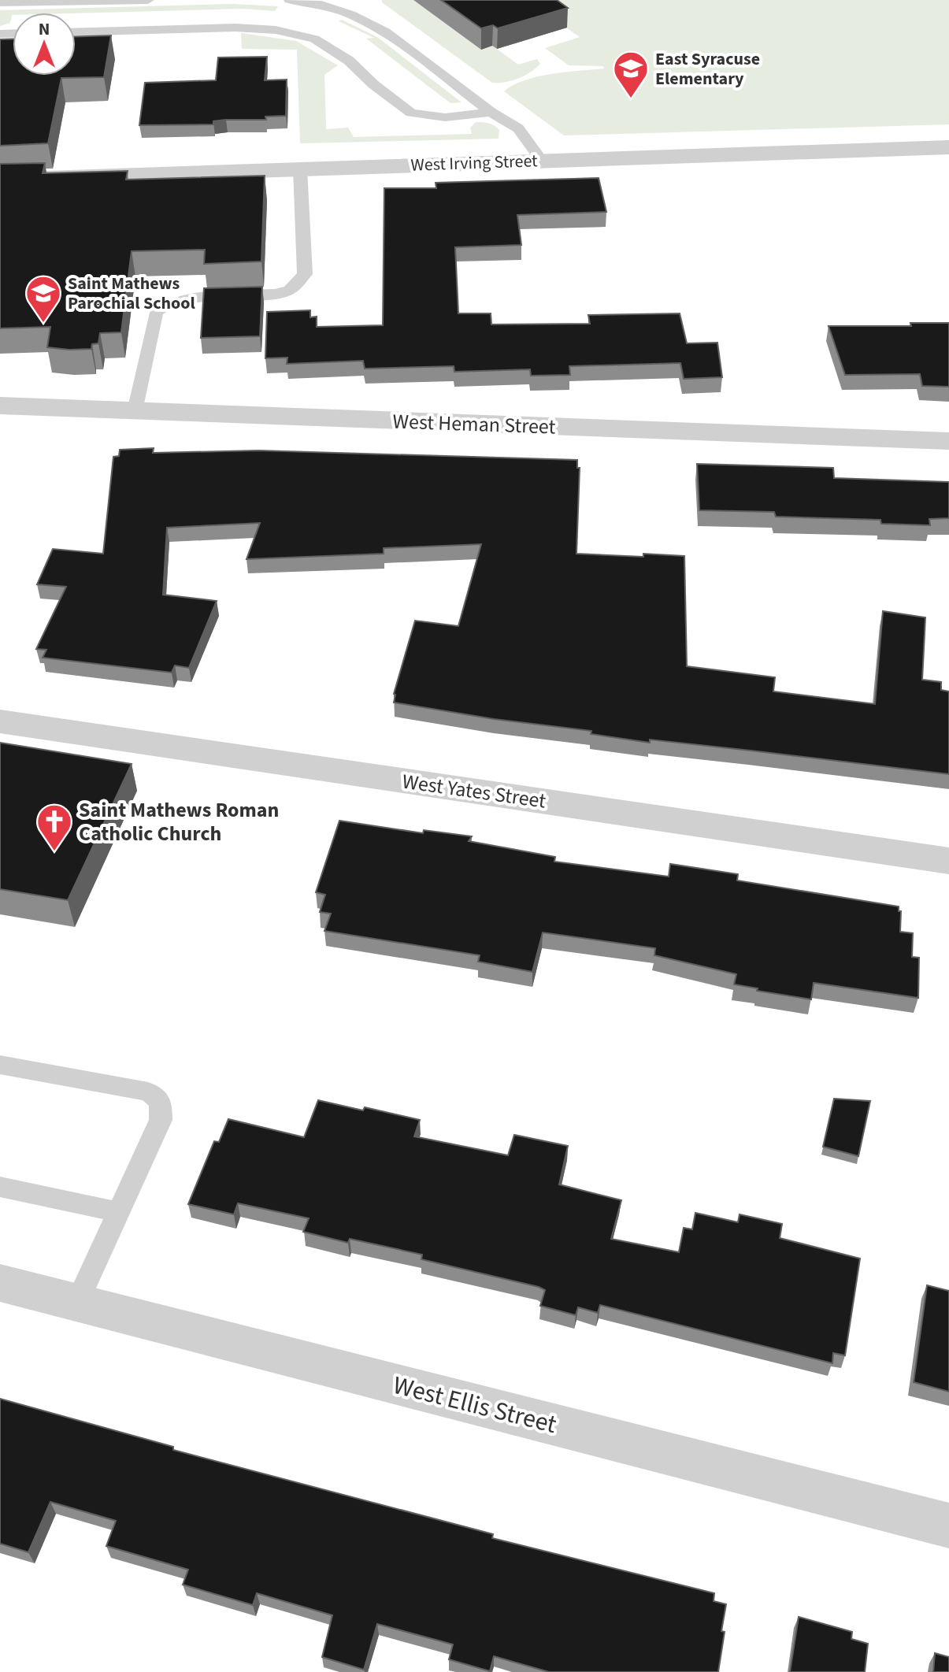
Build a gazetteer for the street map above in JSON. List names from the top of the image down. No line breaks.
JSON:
{"streets":{"street":["West Irving Street","West Heman Street","West Yates Street","West Ellis Street"]},"places":{"school or university":["East Syracuse Elementary","Saint Mathews Parochial School"],"church":["Saint Mathews Roman Catholic Church"]},"north":"top"}
